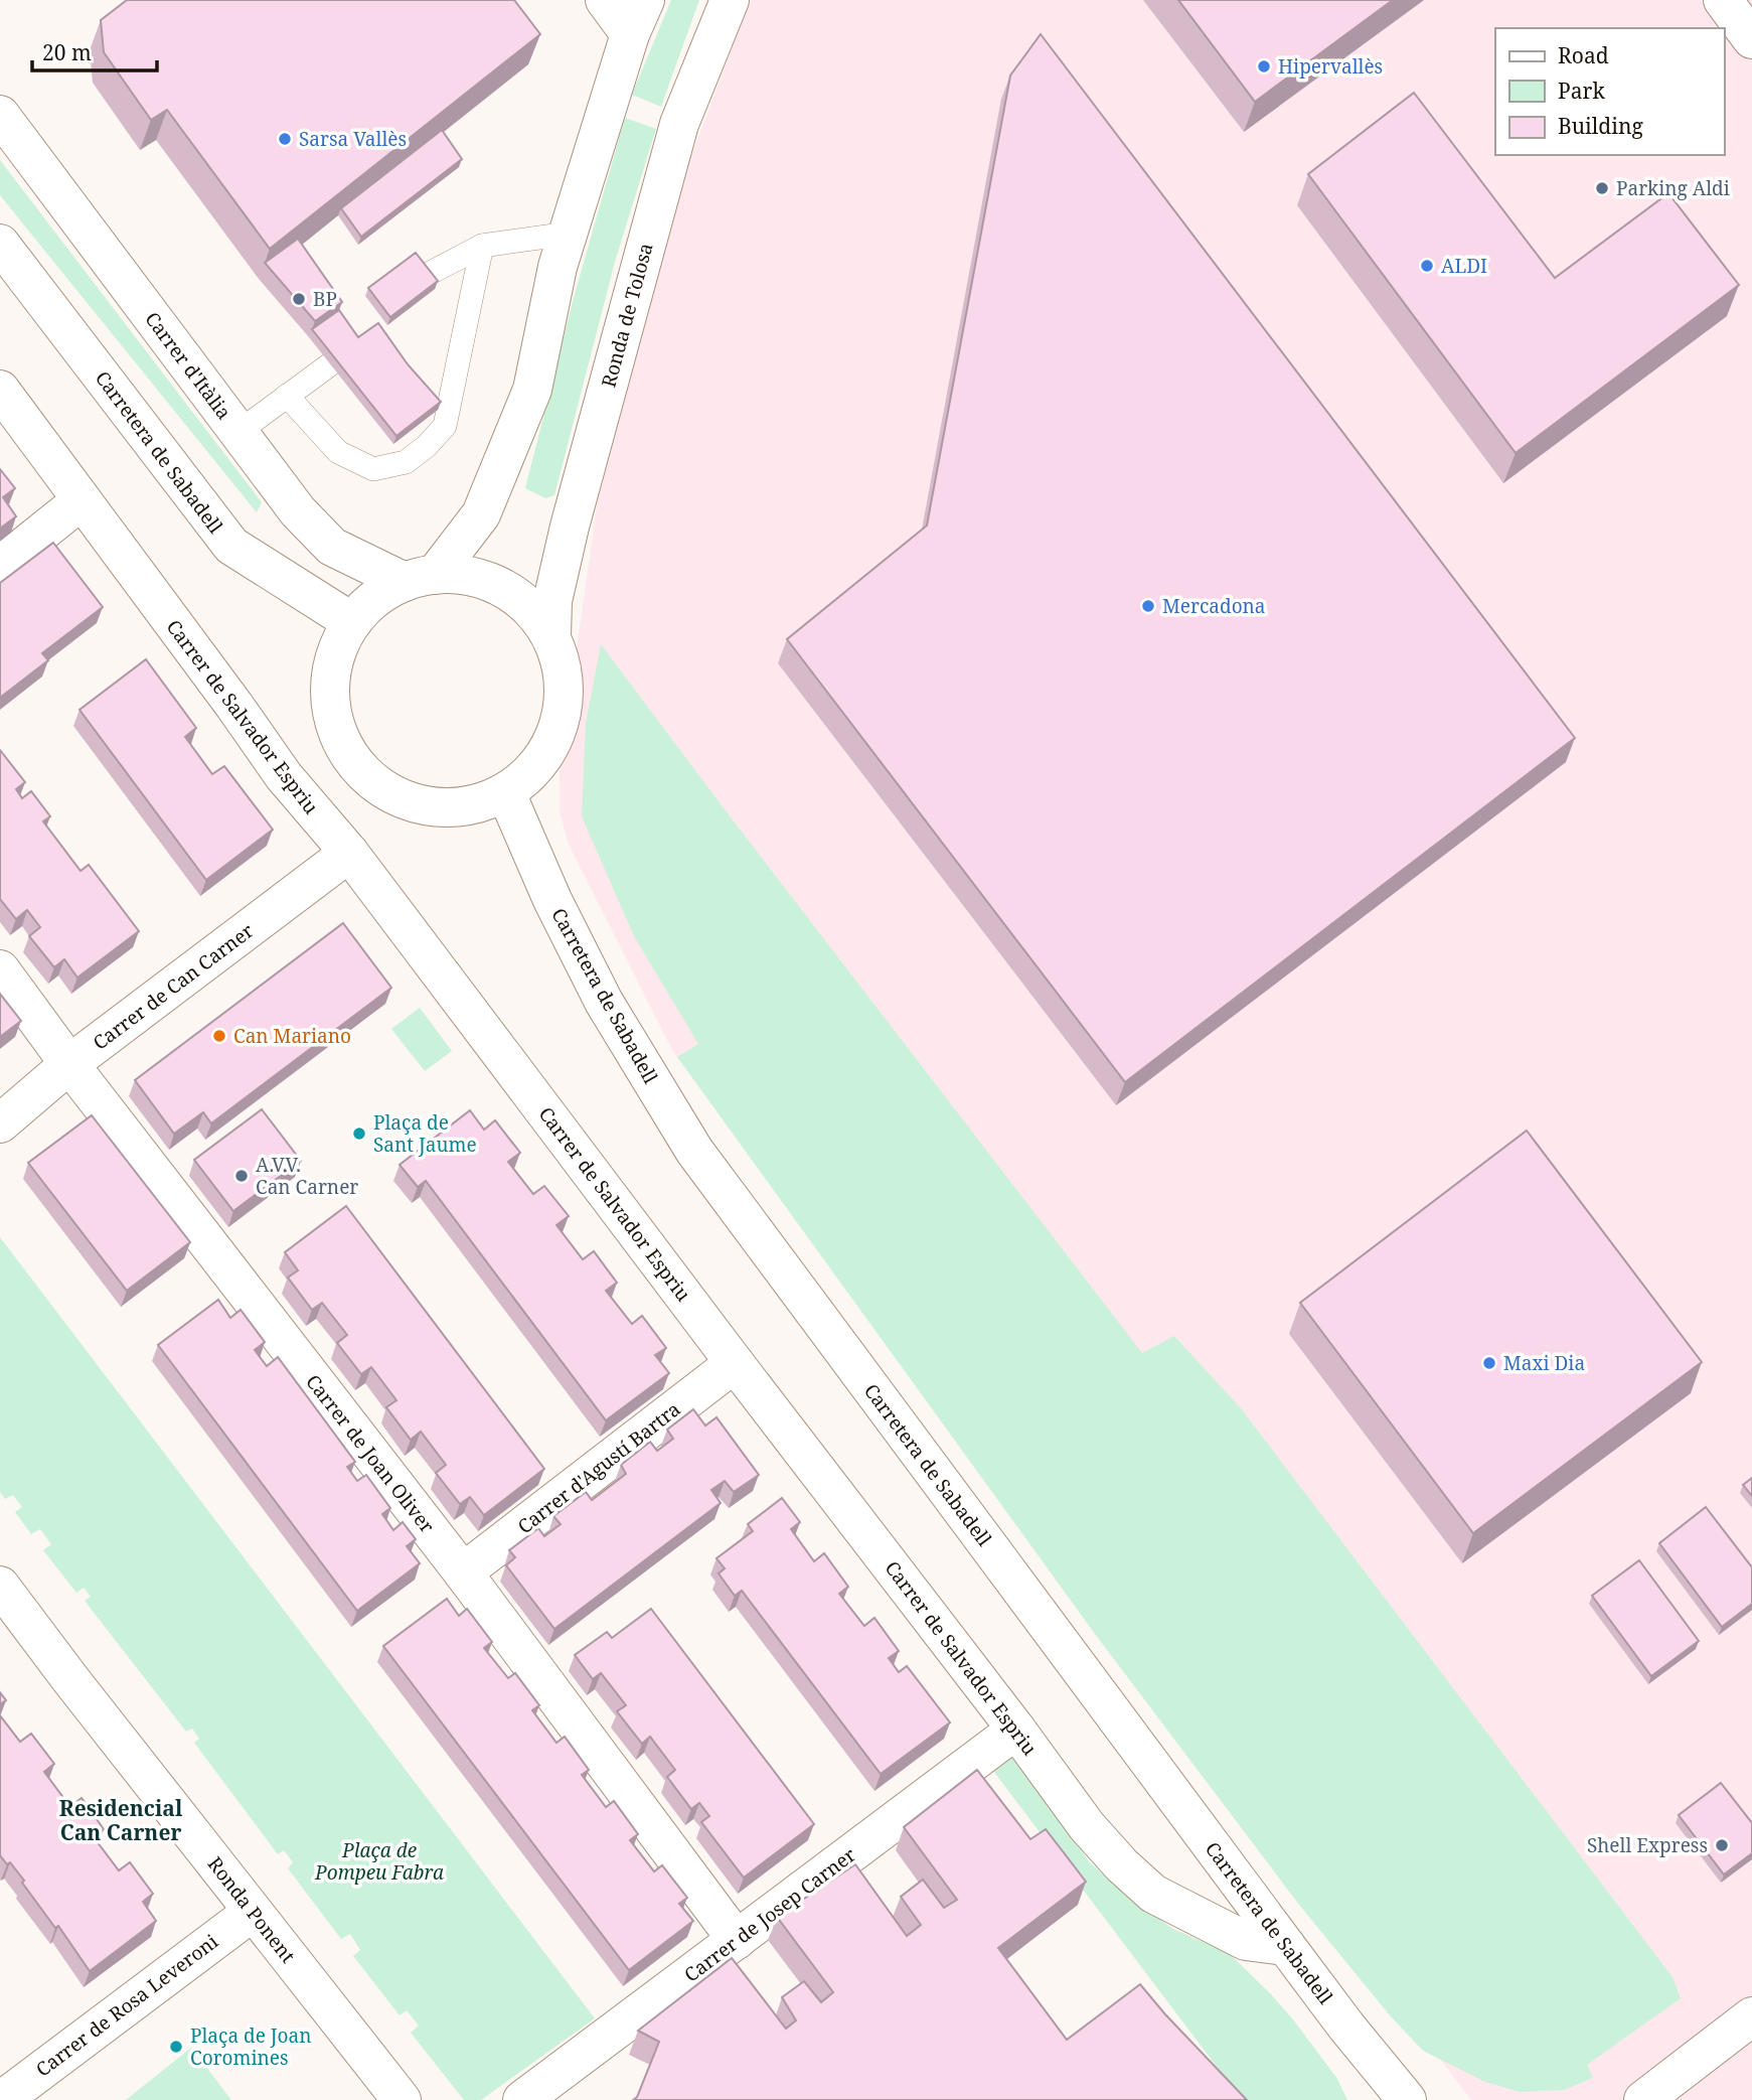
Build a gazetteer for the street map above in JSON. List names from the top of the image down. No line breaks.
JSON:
{"streets":{"street":["Ronda de Tolosa","Carrer d'Itàlia","Carretera de Sabadell","Carrer de Salvador Espriu","Carrer de Can Carner","Carrer de Joan Oliver","Carrer d'Agustí Bartra","Ronda Ponent","Carrer de Josep Carner","Carrer de Rosa Leveroni"]},"crossings":[["Ronda de Tolosa","Carrer d'Itàlia"],["Ronda de Tolosa","Carretera de Sabadell"],["Carrer d'Itàlia","Carretera de Sabadell"],["Carretera de Sabadell","Carrer de Salvador Espriu"],["Carrer de Salvador Espriu","Carrer de Can Carner"],["Carrer de Salvador Espriu","Carrer d'Agustí Bartra"],["Carrer de Salvador Espriu","Carrer de Josep Carner"],["Carrer de Can Carner","Carrer de Joan Oliver"],["Carrer de Joan Oliver","Carrer d'Agustí Bartra"],["Carrer de Joan Oliver","Carrer de Josep Carner"],["Ronda Ponent","Carrer de Rosa Leveroni"]],"districts":["Residencial Can Carner"],"parks":["Plaça de Pompeu Fabra"],"places":["Hipervallès","Sarsa Vallès","Parking Aldi","ALDI","BP","Mercadona","Can Mariano","Plaça de Sant Jaume","A.V.V. Can Carner","Maxi Dia","Shell Express","Plaça de Joan Coromines"],"legend":["Road","Park","Building"],"scale_bar":"20 m"}
